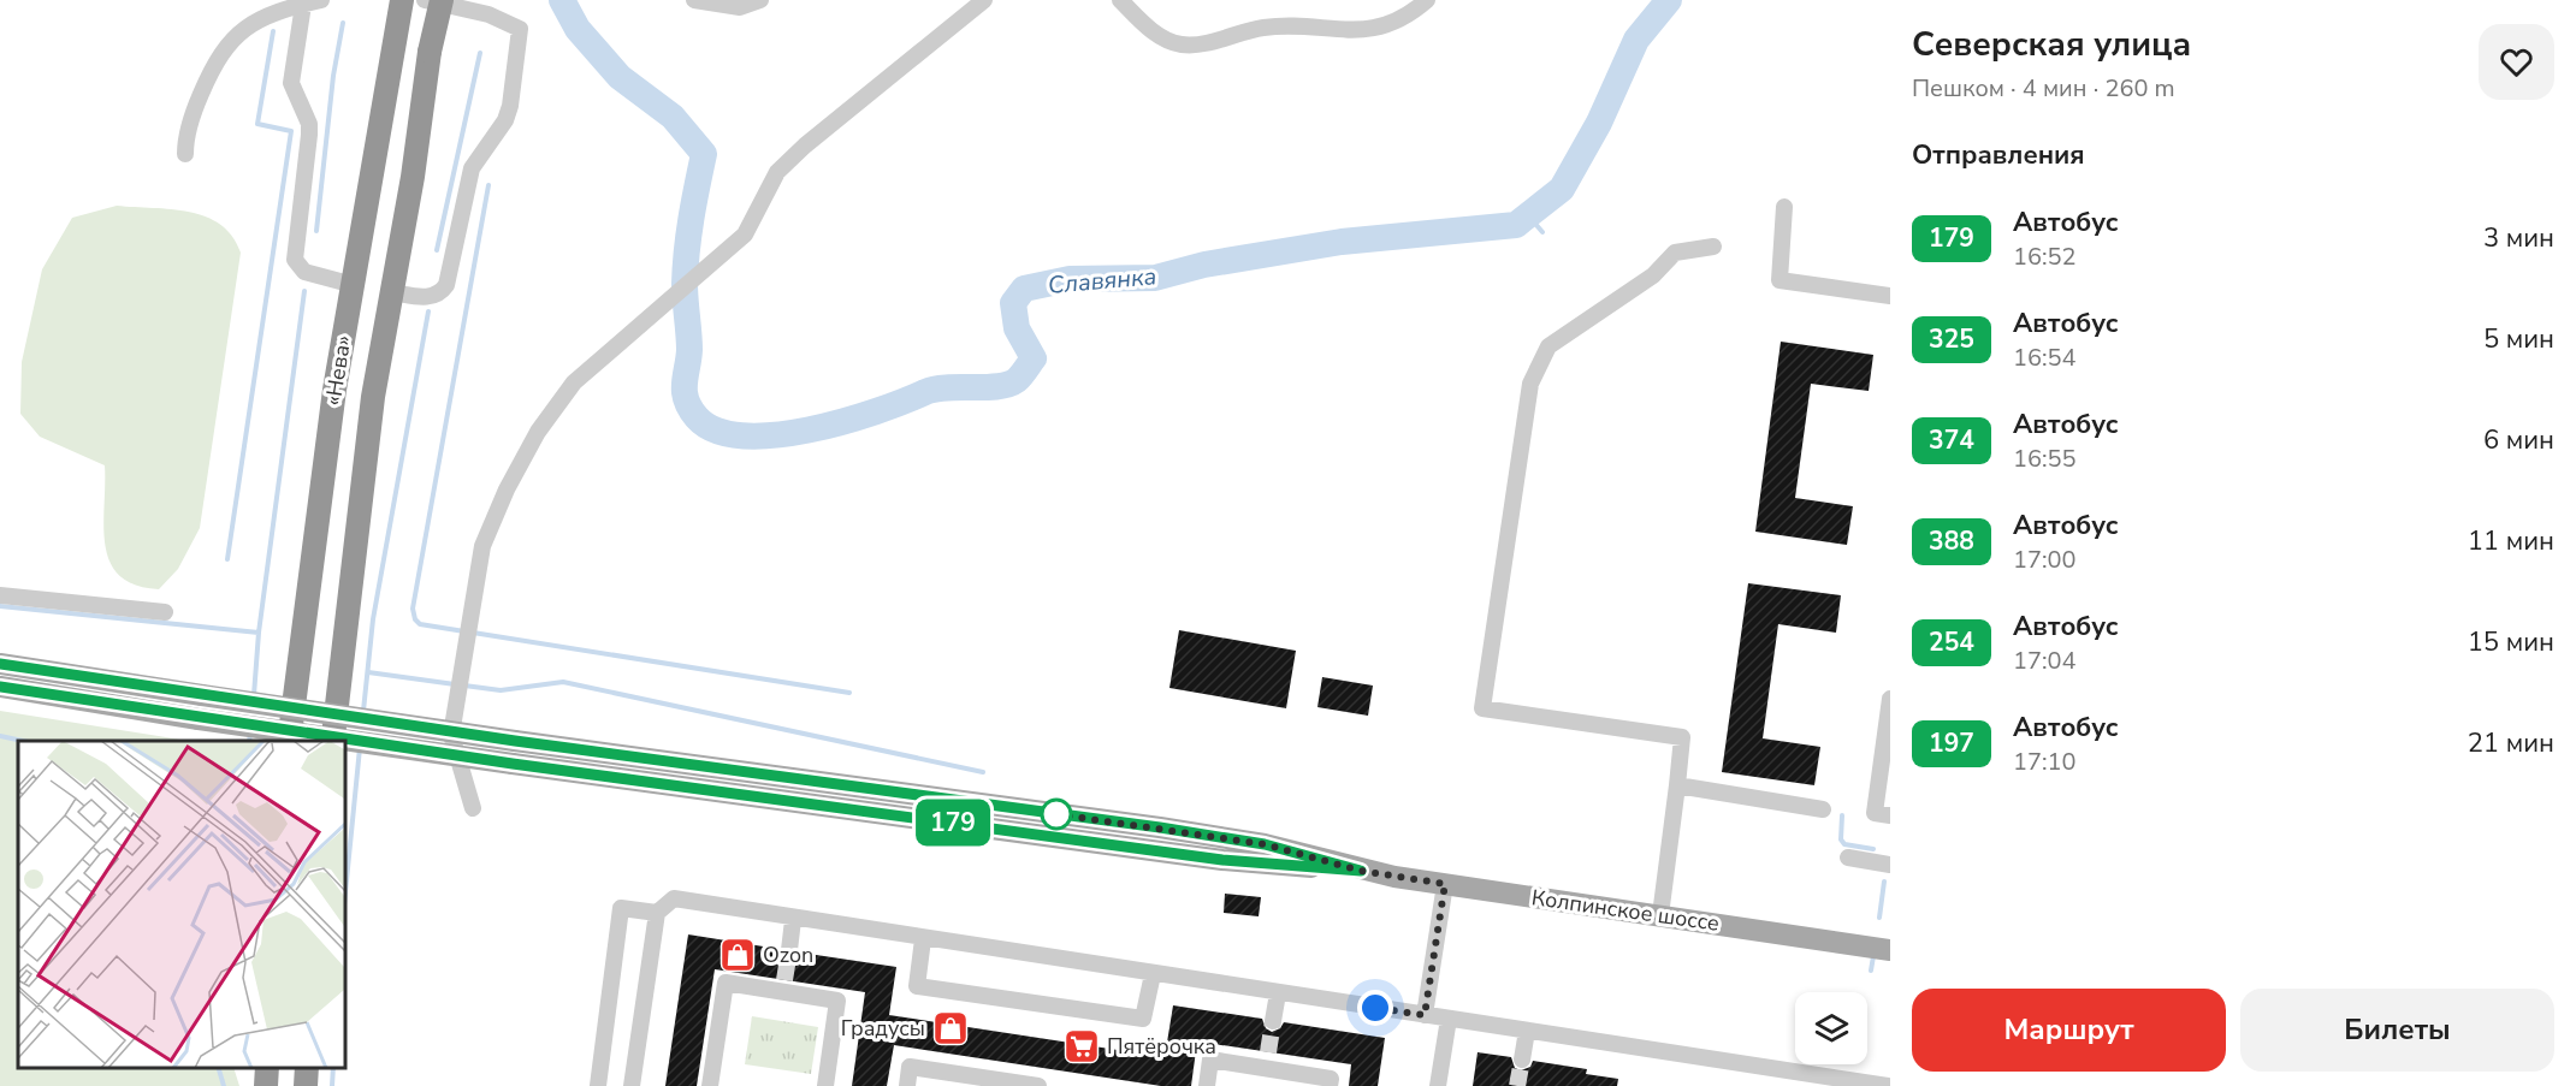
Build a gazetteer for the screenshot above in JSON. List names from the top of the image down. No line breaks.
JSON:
{"streets":{"highway":["«Нева»"],"main road":["Колпинское шоссе"]},"water":["Славянка"],"places":{"shop":["Ozon","Градусы"],"supermarket":["Пятёрочка"]},"lines":["bus line 179"],"page":{"on_map":"179","heading":[["Северская улица","Пешком · 4 мин · 260 m"],"Отправления"],"list":[{"mark":"179","name":"Автобус","note":"16:52","value":"3 мин"},{"mark":"325","name":"Автобус","note":"16:54","value":"5 мин"},{"mark":"374","name":"Автобус","note":"16:55","value":"6 мин"},{"mark":"388","name":"Автобус","note":"17:00","value":"11 мин"},{"mark":"254","name":"Автобус","note":"17:04","value":"15 мин"},{"mark":"197","name":"Автобус","note":"17:10","value":"21 мин"}],"buttons":["Маршрут","Билеты"]}}
